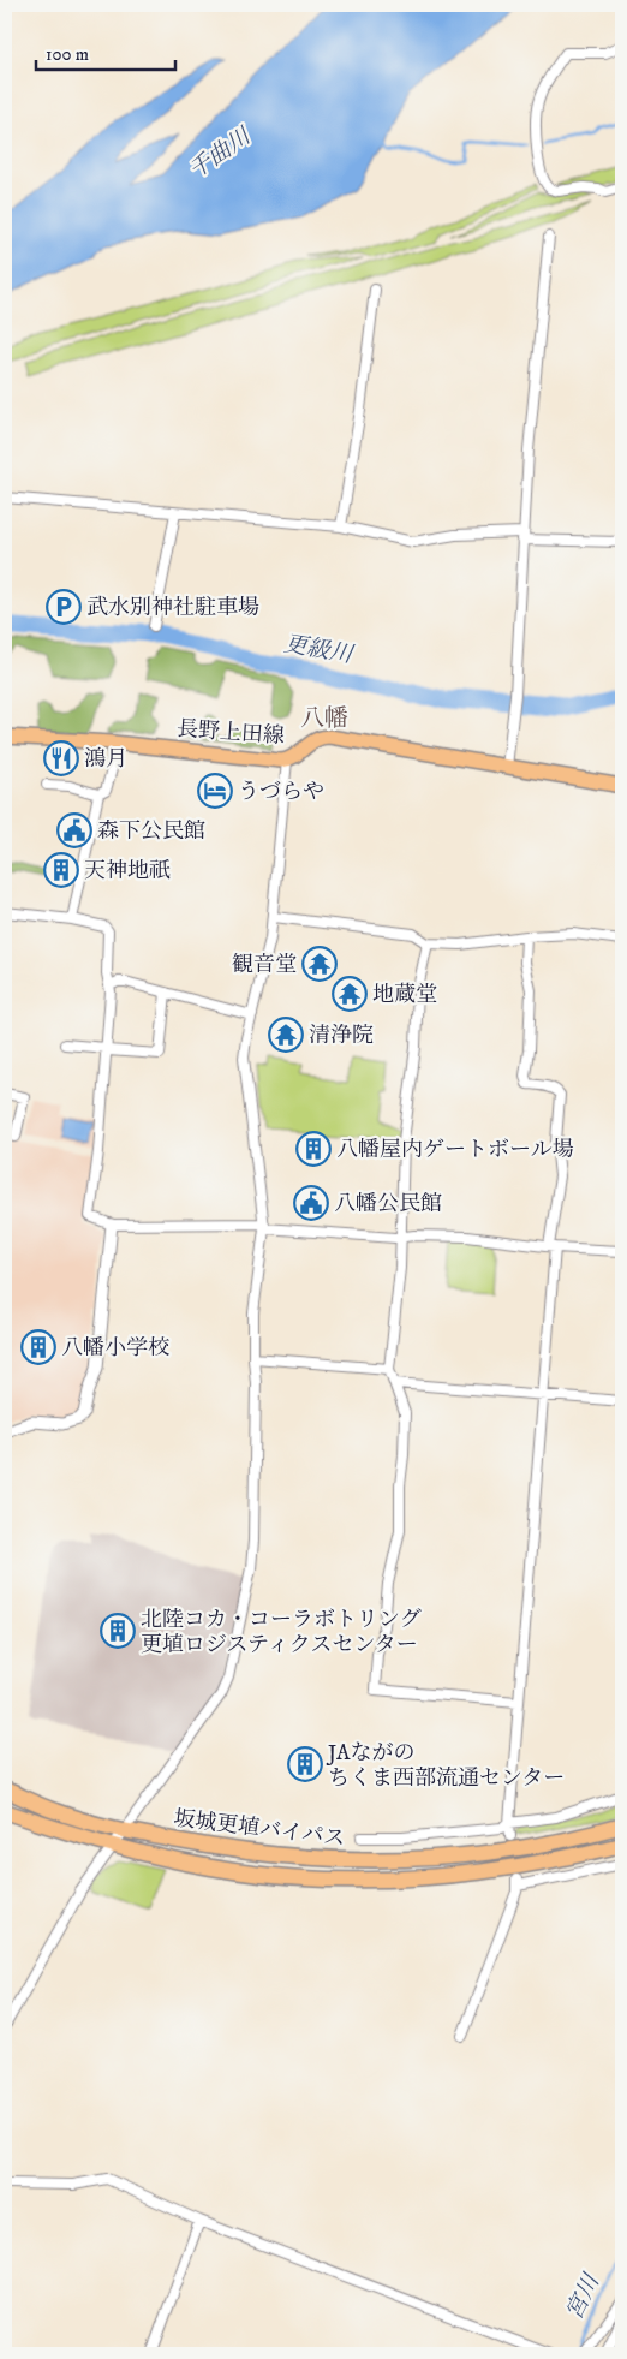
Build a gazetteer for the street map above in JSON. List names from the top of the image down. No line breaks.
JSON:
{"streets":{"highway":["坂城更埴バイパス"],"main road":["長野上田線"]},"districts":["八幡"],"water":["千曲川","更級川","宮川"],"places":{"parking":["武水別神社駐車場"],"restaurant":["鴻月"],"hotel":["うづらや"],"public building":["森下公民館","八幡公民館"],"building":["天神地祇","八幡屋内ゲートボール場","八幡小学校","北陸コカ・コーラボトリング 更埴ロジスティクスセンター","JAながの ちくま西部流通センター"],"temple":["観音堂","地蔵堂","清浄院"]},"scale_bar":"100 m"}
